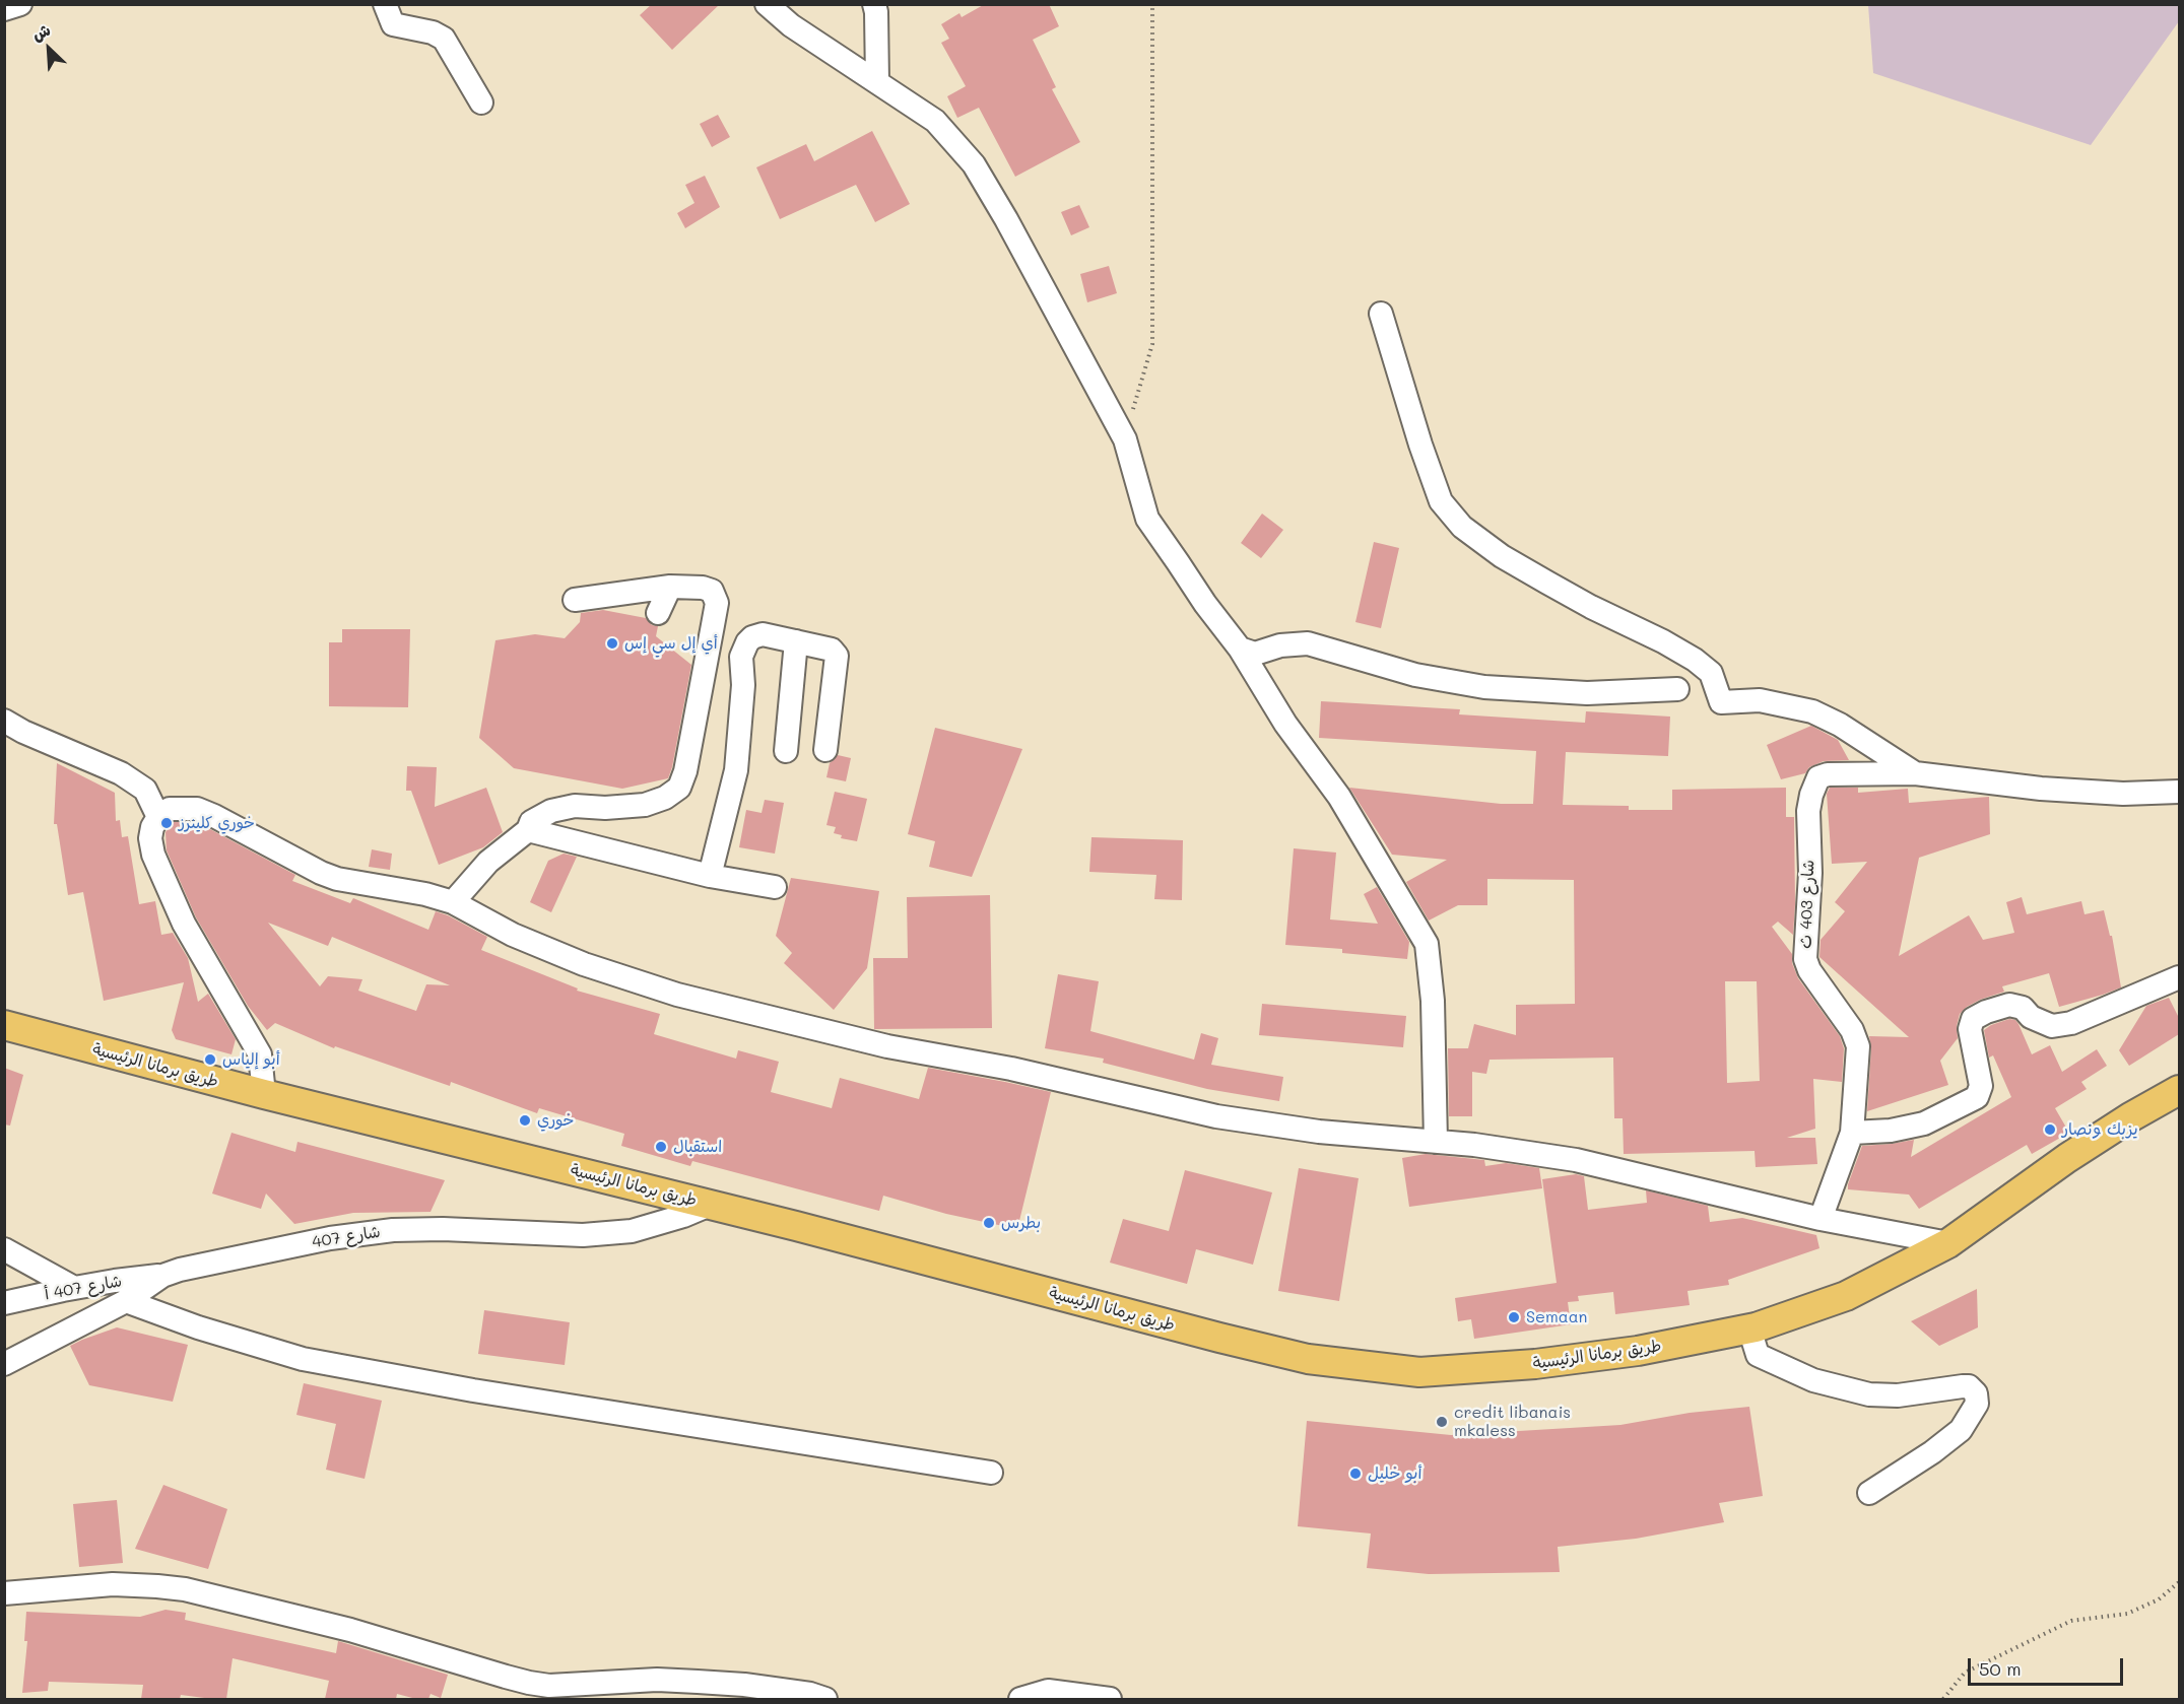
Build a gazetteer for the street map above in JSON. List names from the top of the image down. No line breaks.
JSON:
{"streets":{"main road":["طريق برمانا الرئيسية"],"street":["شارع 403 ث","شارع 407","شارع 407 أ"]},"crossings":[["طريق برمانا الرئيسية","شارع 407"],["شارع 407","شارع 407 أ"]],"places":["أي إل سي إس","خوري كلينرز","أبو إلياس","خوري","يزبك ونصار","استقبال","بطرس","Semaan","credit libanais mkaless","أبو خليل"],"scale_bar":"50 m","north":"top left"}
